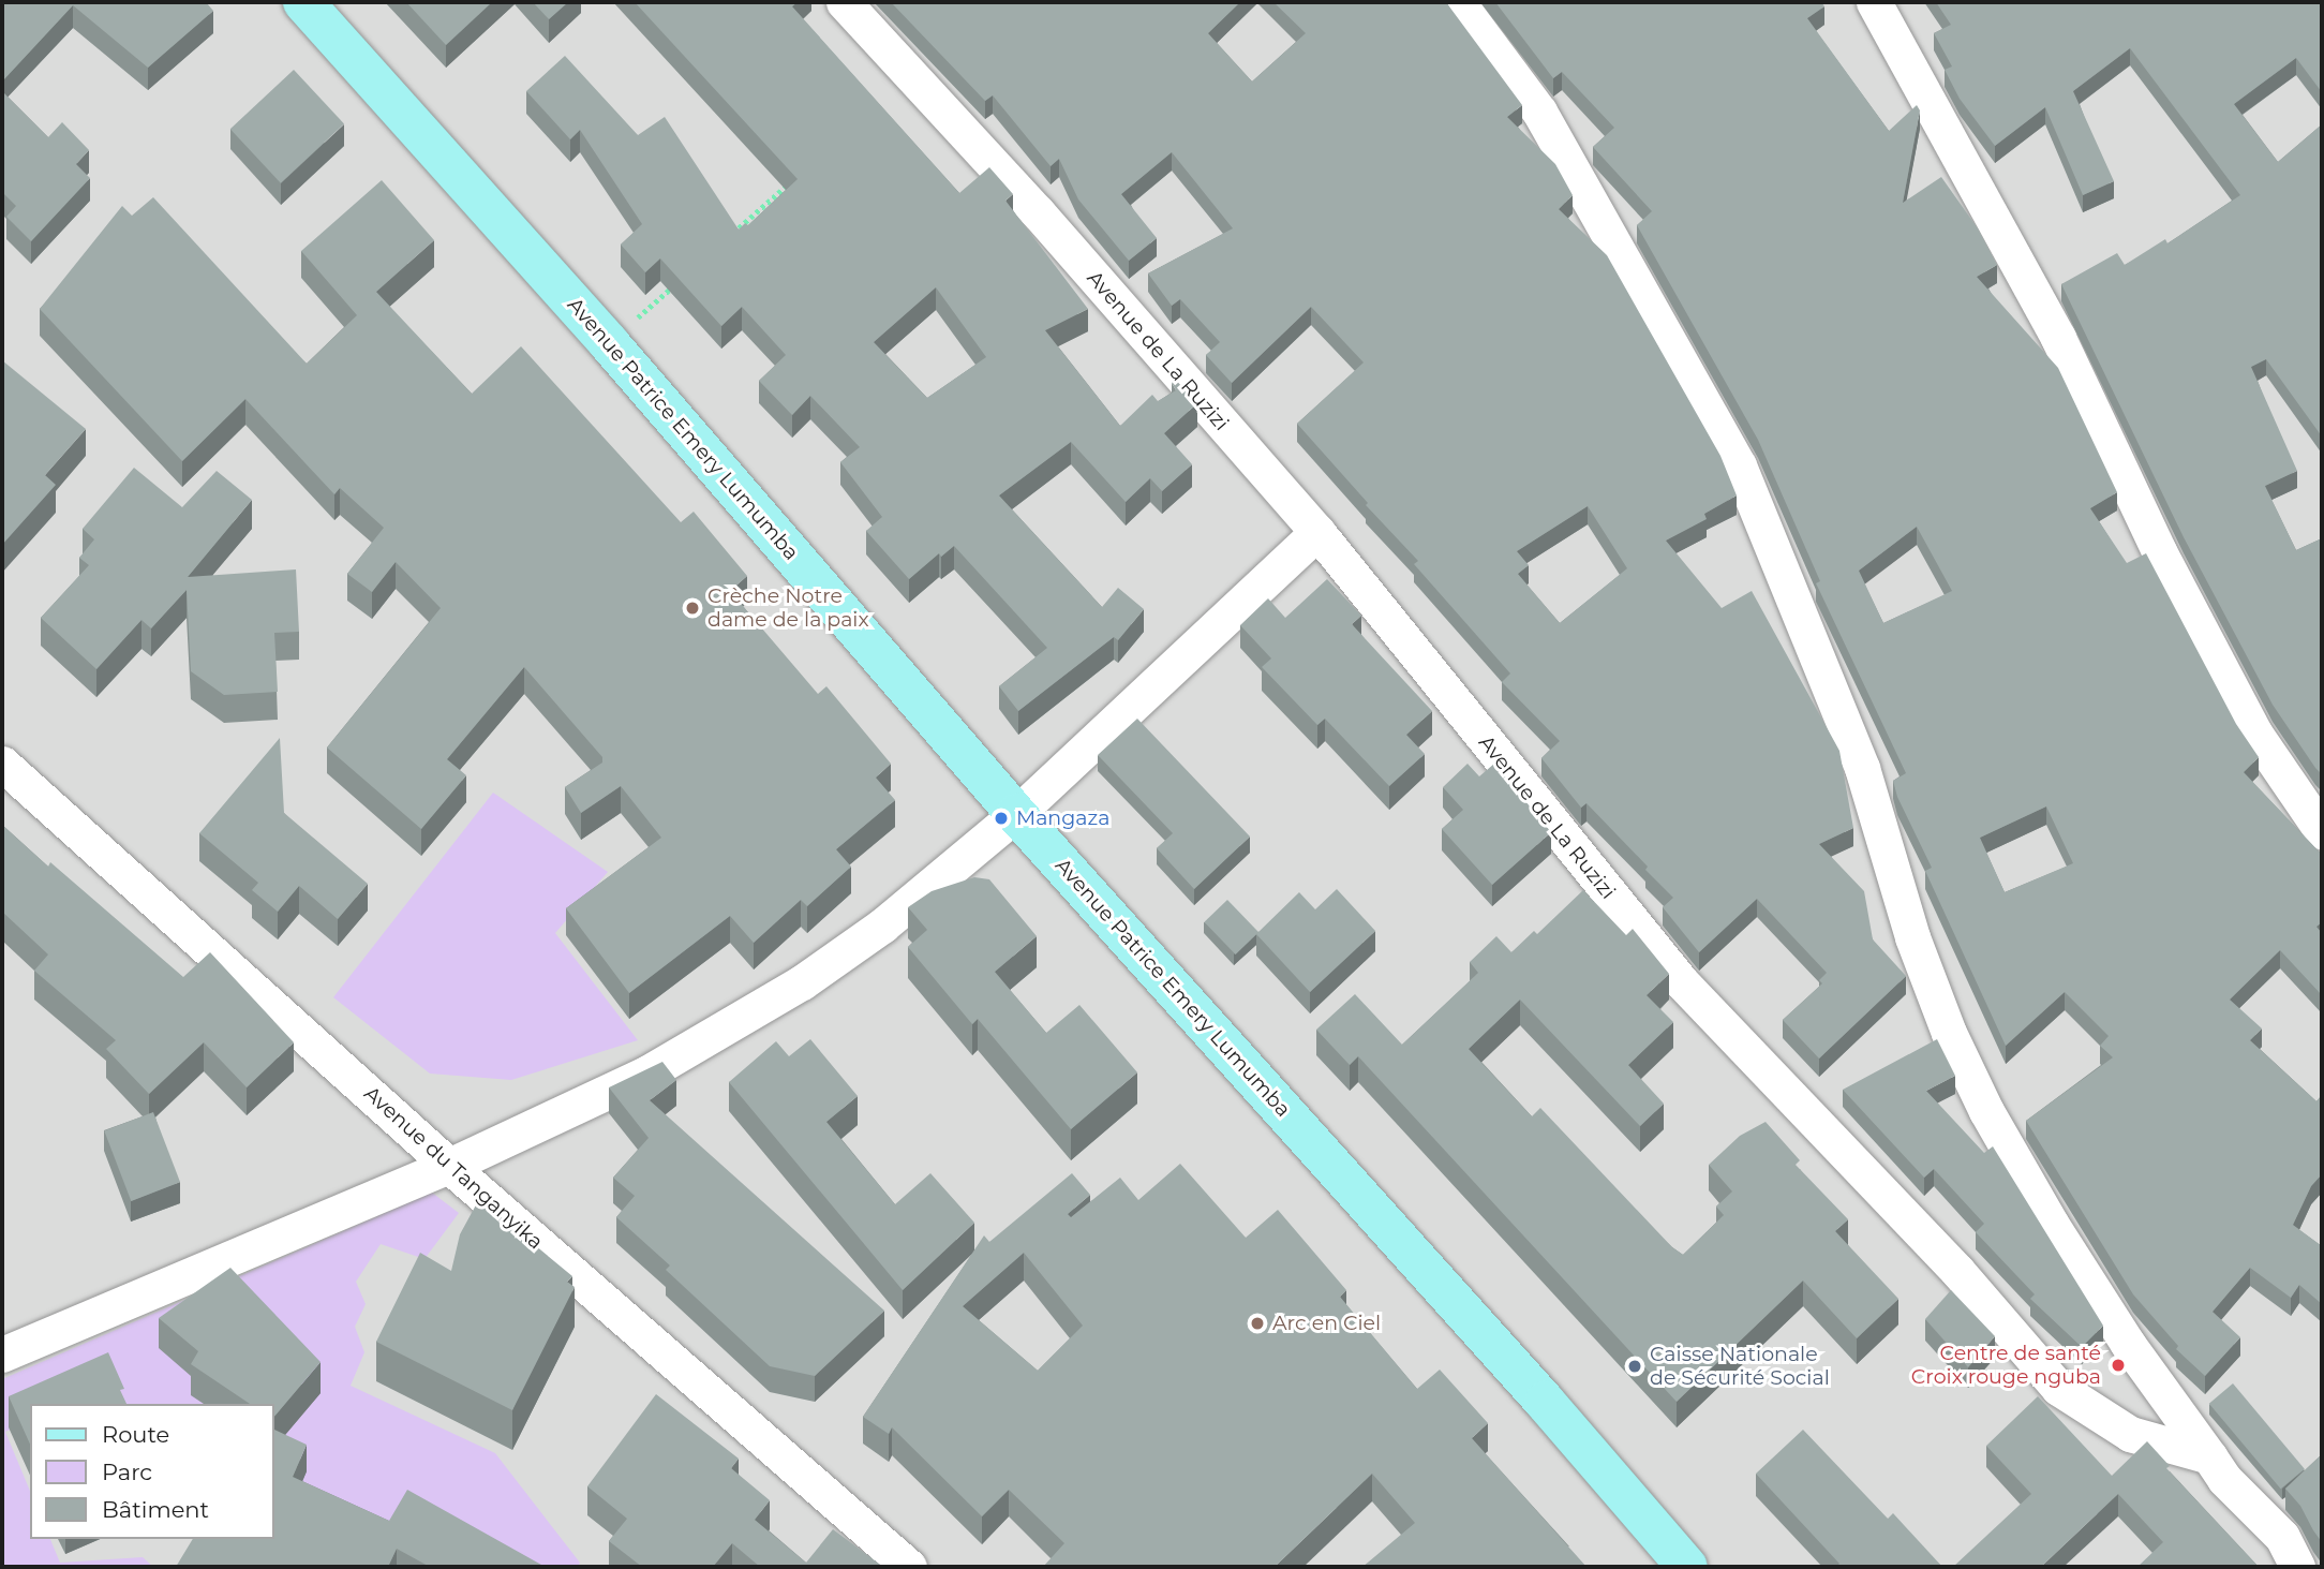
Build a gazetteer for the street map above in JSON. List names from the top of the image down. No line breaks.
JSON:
{"streets":{"main road":["Avenue Patrice Emery Lumumba"],"street":["Avenue de La Ruzizi","Avenue du Tanganyika"]},"places":["Crèche Notre dame de la paix","Mangaza","Arc en Ciel","Centre de santé Croix rouge nguba","Caisse Nationale de Sécurité Social"],"legend":["Route","Parc","Bâtiment"]}
